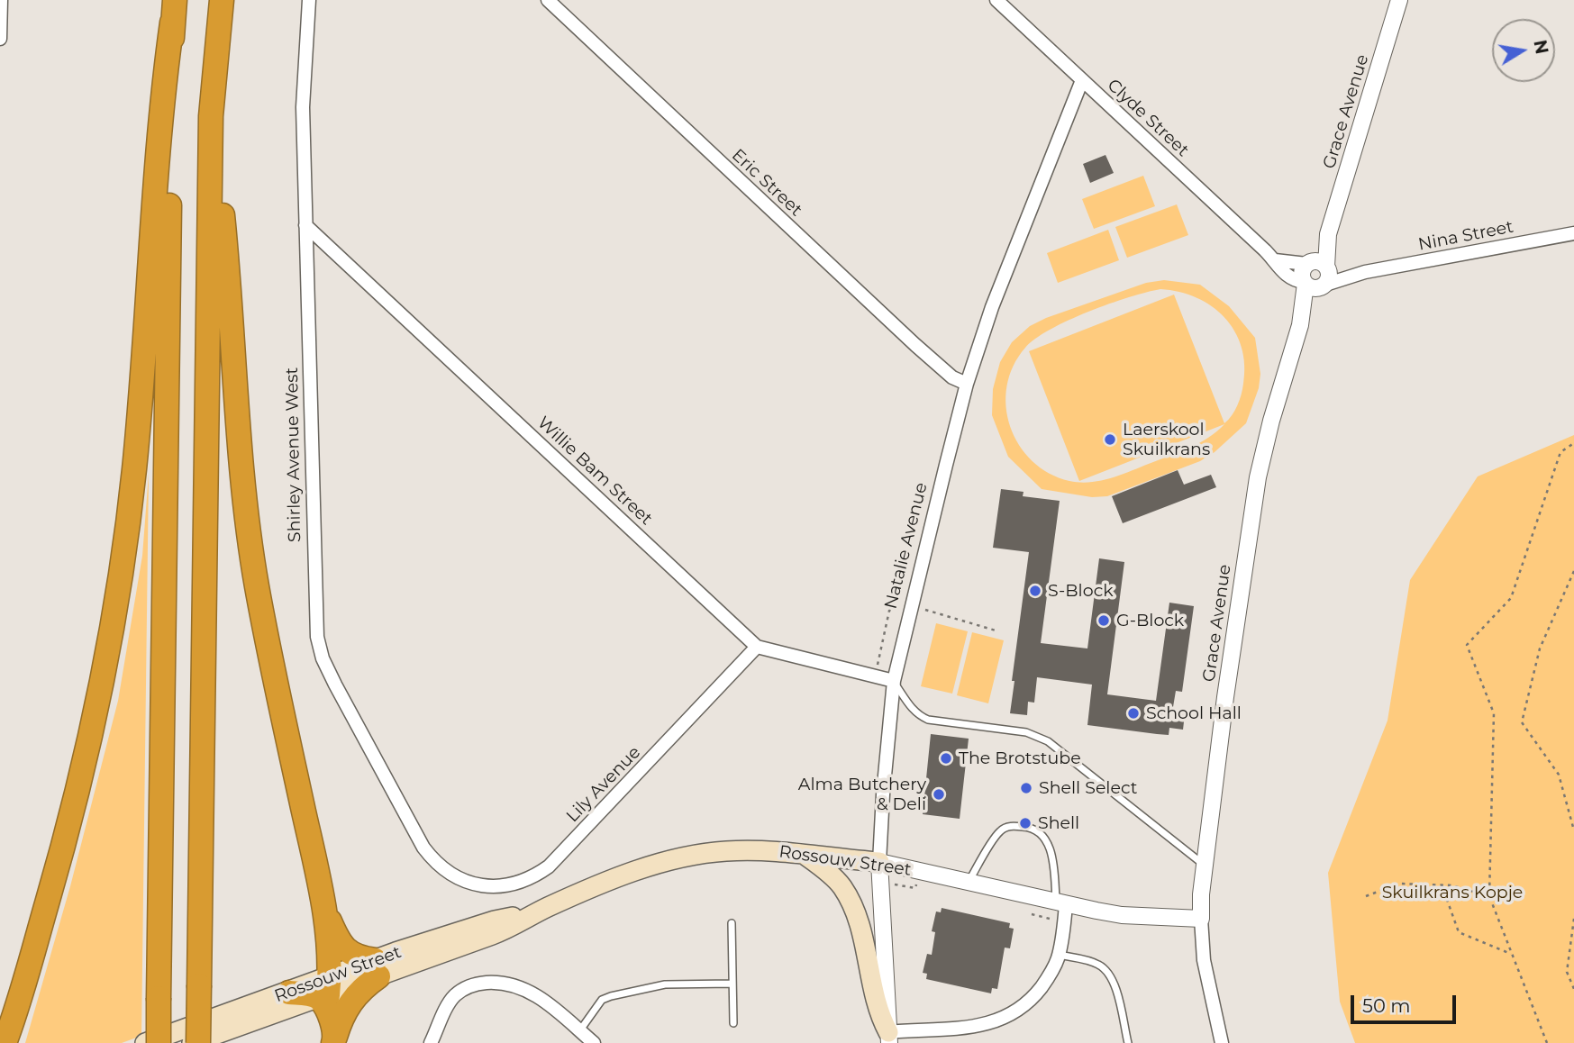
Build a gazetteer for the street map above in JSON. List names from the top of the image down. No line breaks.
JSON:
{"streets":{"main road":["Rossouw Street"],"street":["Grace Avenue","Clyde Street","Eric Street","Nina Street","Shirley Avenue West","Willie Bam Street","Natalie Avenue","Lily Avenue"]},"crossings":[["Grace Avenue","Clyde Street"],["Grace Avenue","Nina Street"],["Grace Avenue","Rossouw Street"],["Clyde Street","Nina Street"],["Clyde Street","Natalie Avenue"],["Eric Street","Natalie Avenue"],["Shirley Avenue West","Willie Bam Street"],["Shirley Avenue West","Lily Avenue"],["Willie Bam Street","Natalie Avenue"],["Willie Bam Street","Lily Avenue"],["Natalie Avenue","Rossouw Street"]],"parks":["Skuilkrans Kopje"],"places":["Laerskool Skuilkrans","S-Block","G-Block","School Hall","The Brotstube","Shell Select","Alma Butchery & Deli","Shell"],"scale_bar":"50 m","north":"right"}
